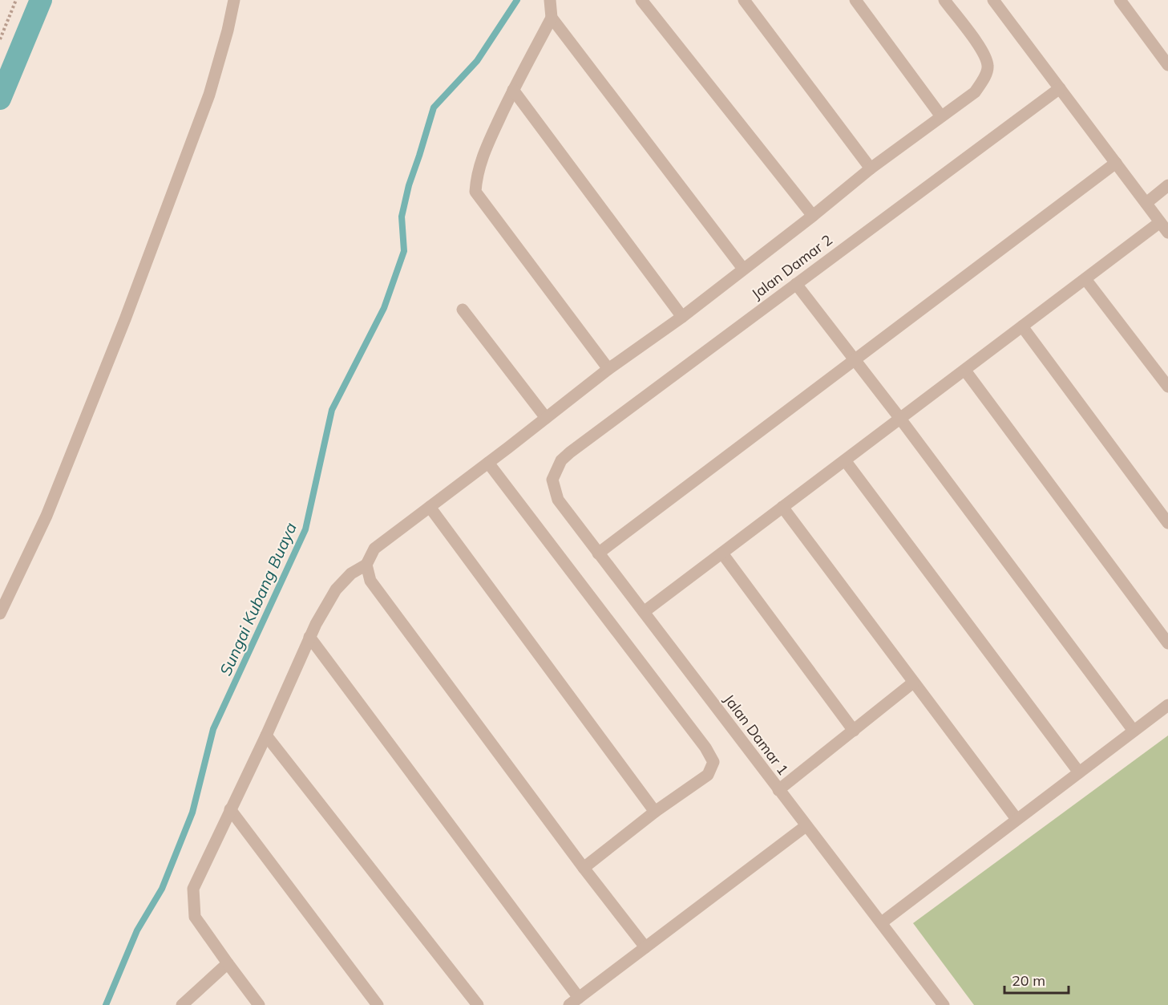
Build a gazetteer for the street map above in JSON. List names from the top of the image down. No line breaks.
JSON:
{"streets":{"street":["Jalan Damar 2","Jalan Damar 1"]},"crossings":[["Jalan Damar 2","Jalan Damar 1"]],"water":["Sungai Kubang Buaya"],"scale_bar":"20 m"}
